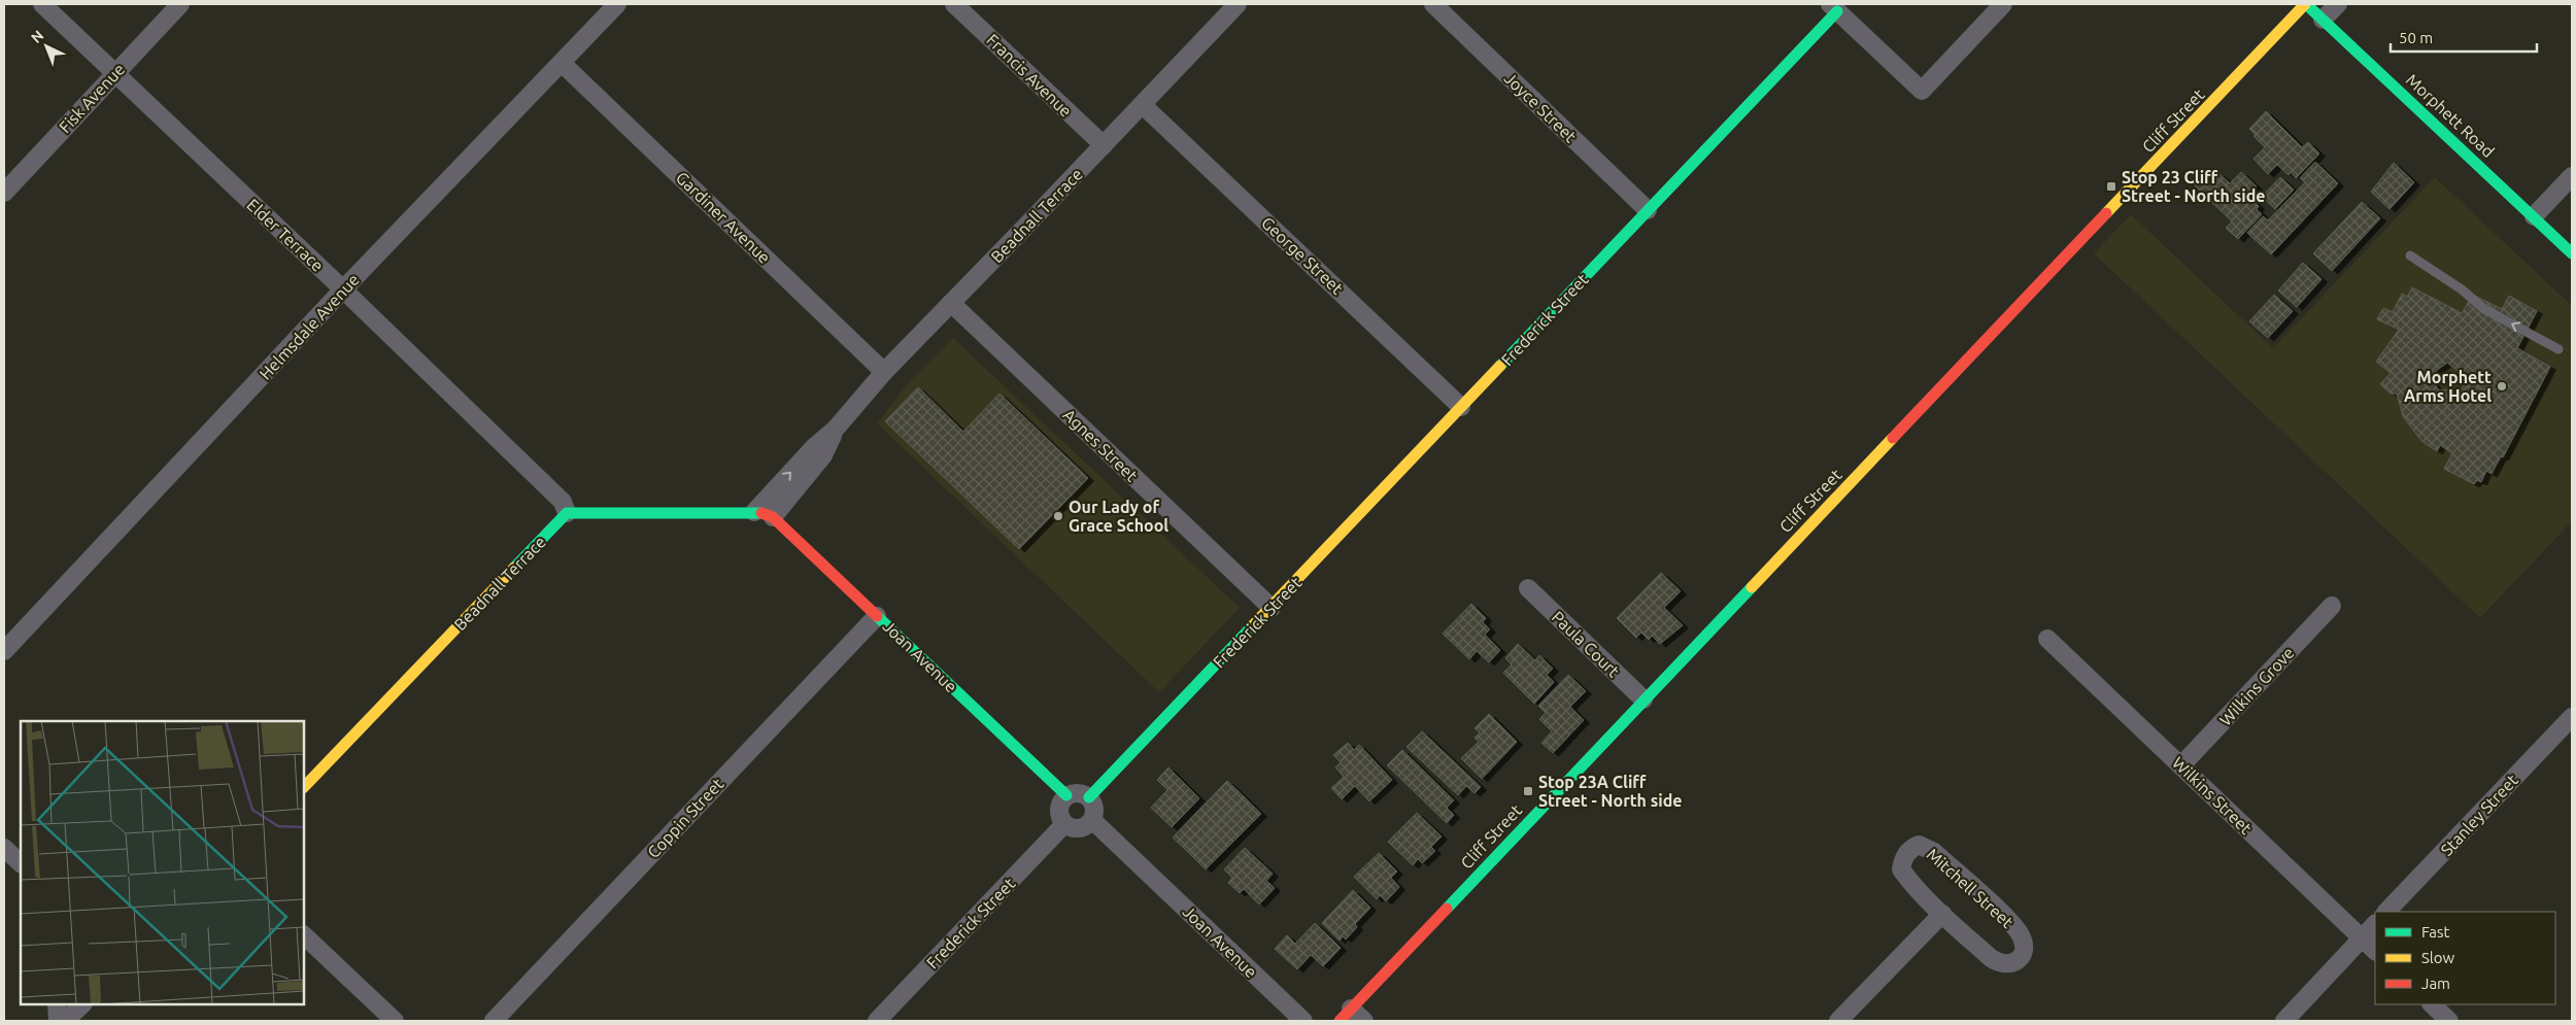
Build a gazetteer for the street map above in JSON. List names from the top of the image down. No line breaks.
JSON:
{"streets":{"street":["Francis Avenue","Fisk Avenue","Joyce Street","Morphett Road","Cliff Street","Beadnall Terrace","Gardiner Avenue","Elder Terrace","George Street","Frederick Street","Helmsdale Avenue","Agnes Street","Paula Court","Joan Avenue","Wilkins Grove","Wilkins Street","Stanley Street","Coppin Street","Mitchell Street"]},"crossings":[["Francis Avenue","Beadnall Terrace"],["Fisk Avenue","Elder Terrace"],["Joyce Street","Frederick Street"],["Morphett Road","Cliff Street"],["Cliff Street","Paula Court"],["Beadnall Terrace","Gardiner Avenue"],["Beadnall Terrace","Elder Terrace"],["Beadnall Terrace","George Street"],["Beadnall Terrace","Agnes Street"],["Beadnall Terrace","Joan Avenue"],["Gardiner Avenue","Helmsdale Avenue"],["Elder Terrace","Helmsdale Avenue"],["George Street","Frederick Street"],["Frederick Street","Agnes Street"],["Frederick Street","Joan Avenue"],["Joan Avenue","Coppin Street"],["Wilkins Grove","Wilkins Street"]],"places":{"transit":["Stop 23 Cliff Street - North side","Stop 23A Cliff Street - North side"],"other":["Morphett Arms Hotel","Our Lady of Grace School"]},"legend":["Fast","Slow","Jam"],"scale_bar":"50 m","north":"top left"}
